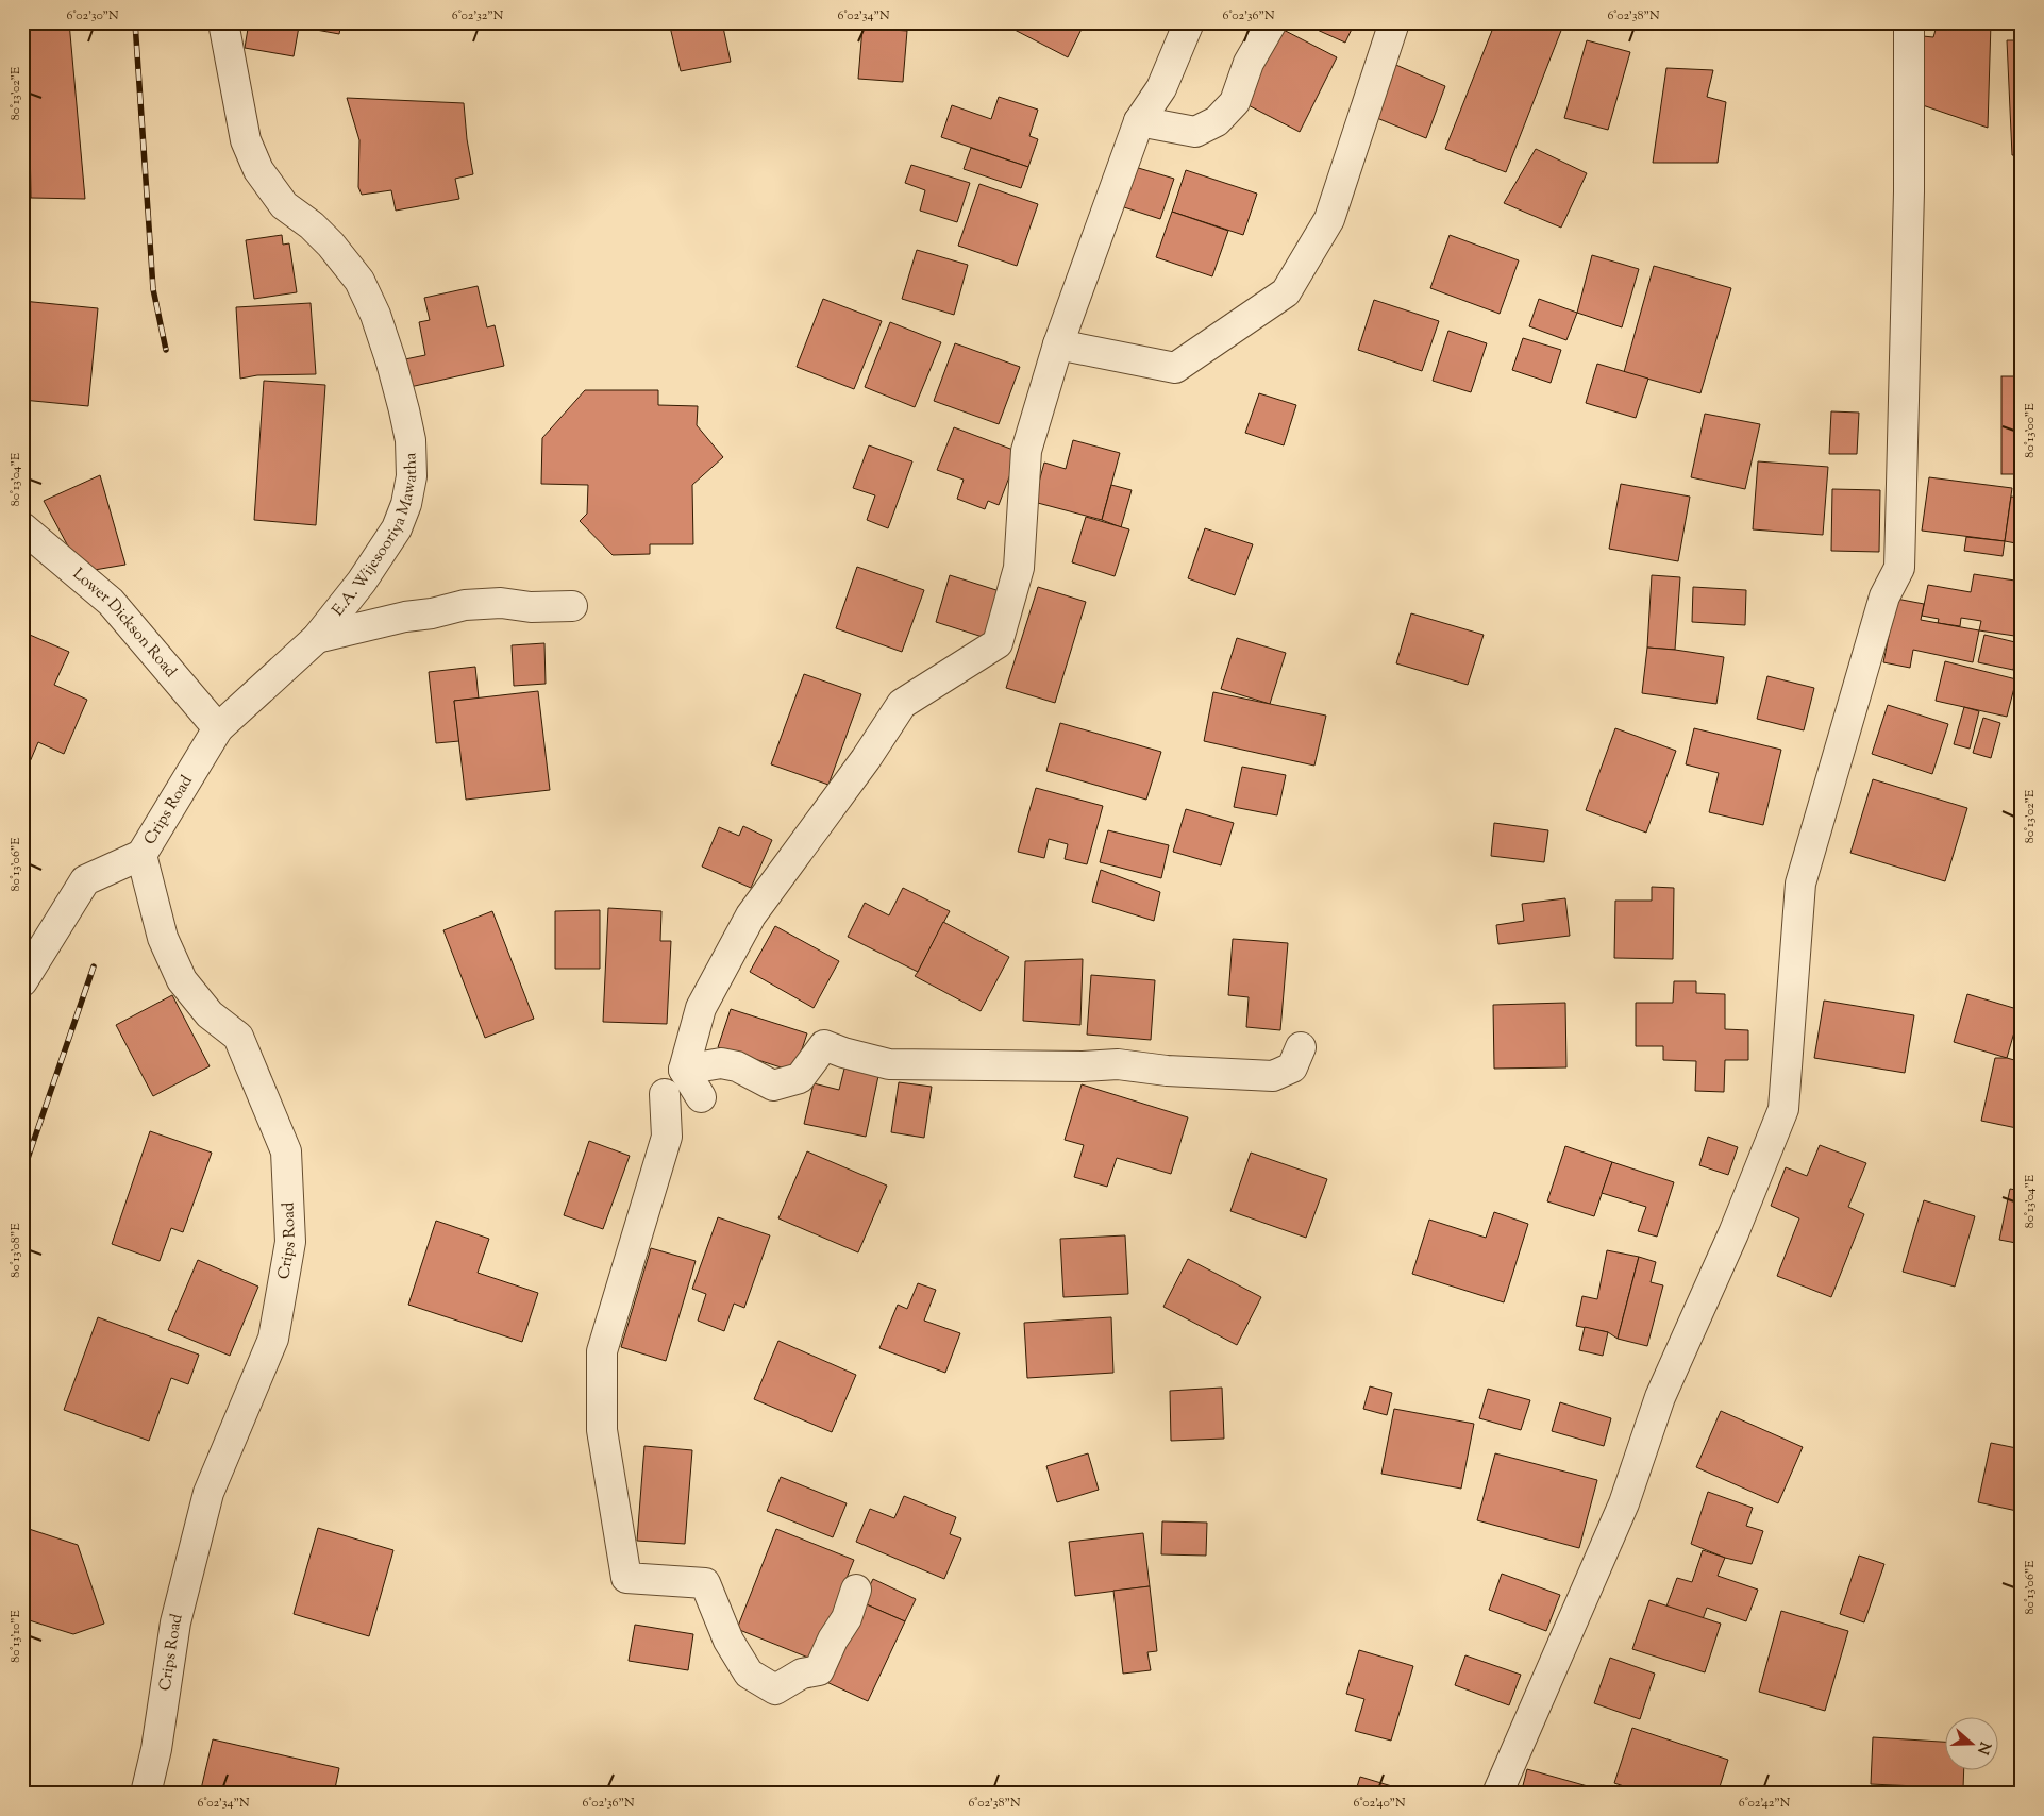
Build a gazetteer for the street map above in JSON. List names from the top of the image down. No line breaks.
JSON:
{"streets":{"street":["E.A. Wijesooriya Mawatha","Lower Dickson Road","Crips Road"]},"crossings":[["E.A. Wijesooriya Mawatha","Lower Dickson Road"],["E.A. Wijesooriya Mawatha","Crips Road"],["Lower Dickson Road","Crips Road"]],"north":"right","coordinates":["6°02'30\"N","6°02'32\"N","6°02'34\"N","6°02'36\"N","6°02'38\"N","80°13'02\"E","80°13'00\"E","80°13'04\"E","80°13'06\"E","80°13'08\"E","80°13'10\"E","6°02'40\"N","6°02'42\"N"]}
